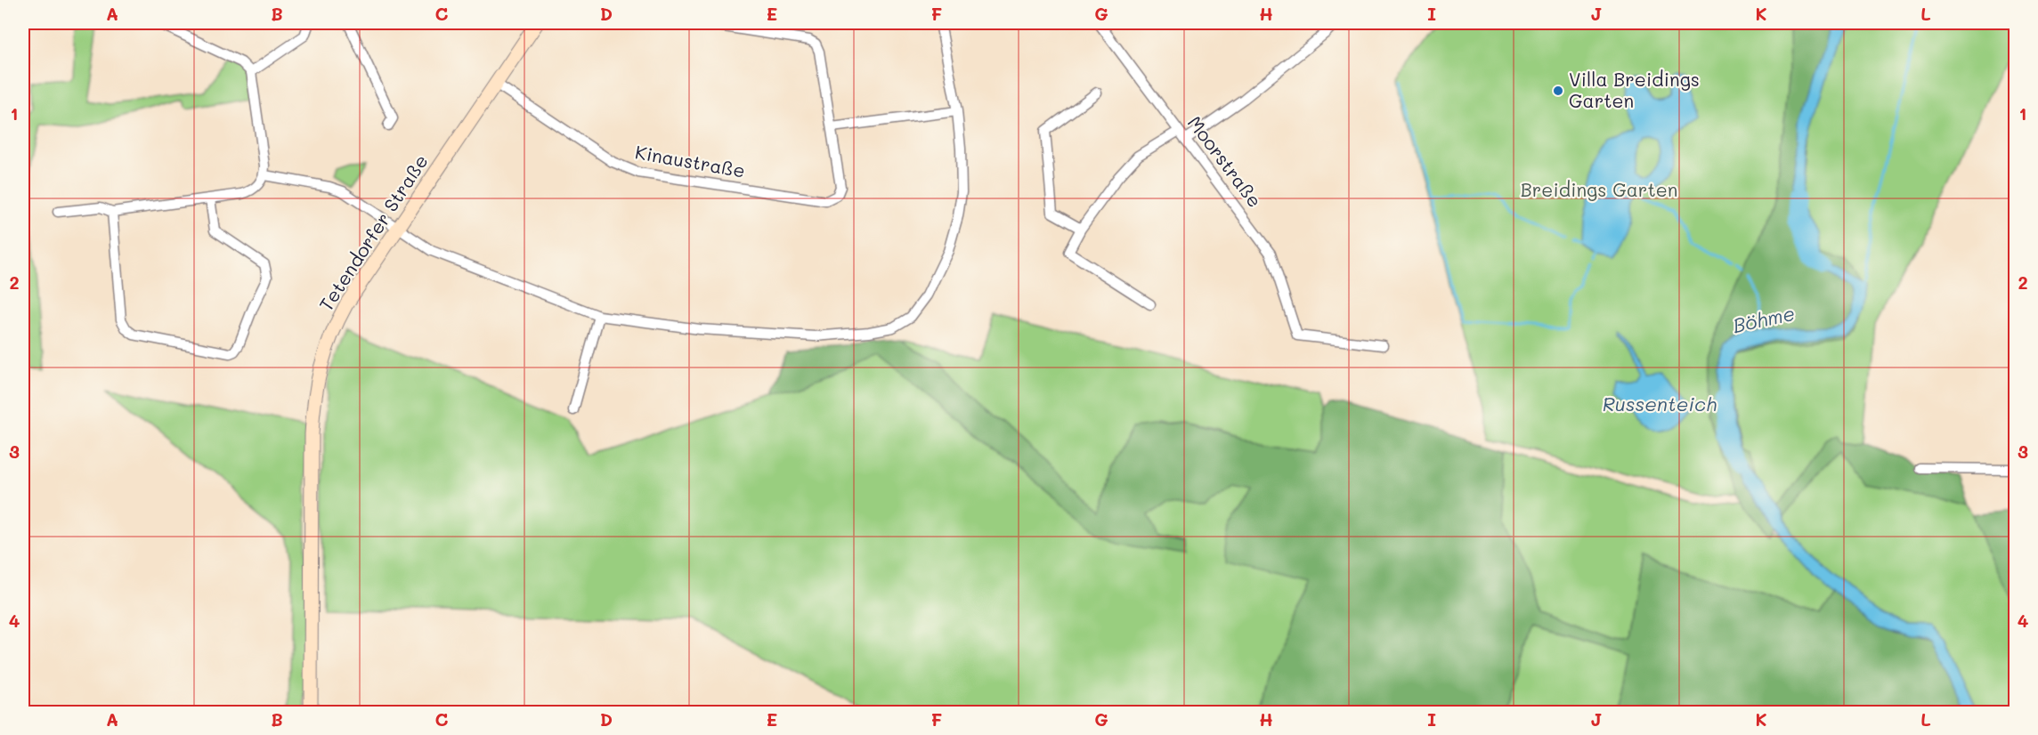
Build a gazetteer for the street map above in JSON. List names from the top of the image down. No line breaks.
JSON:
{"streets":{"street":["Kinaustraße","Moorstraße","Tetendorfer Straße"]},"crossings":[["Kinaustraße","Tetendorfer Straße"]],"water":["Böhme","Russenteich"],"parks":["Breidings Garten"],"places":["Villa Breidings Garten"],"grid":{"columns":["A","B","C","D","E","F","G","H","I","J","K","L"],"rows":["1","2","3","4"]}}
